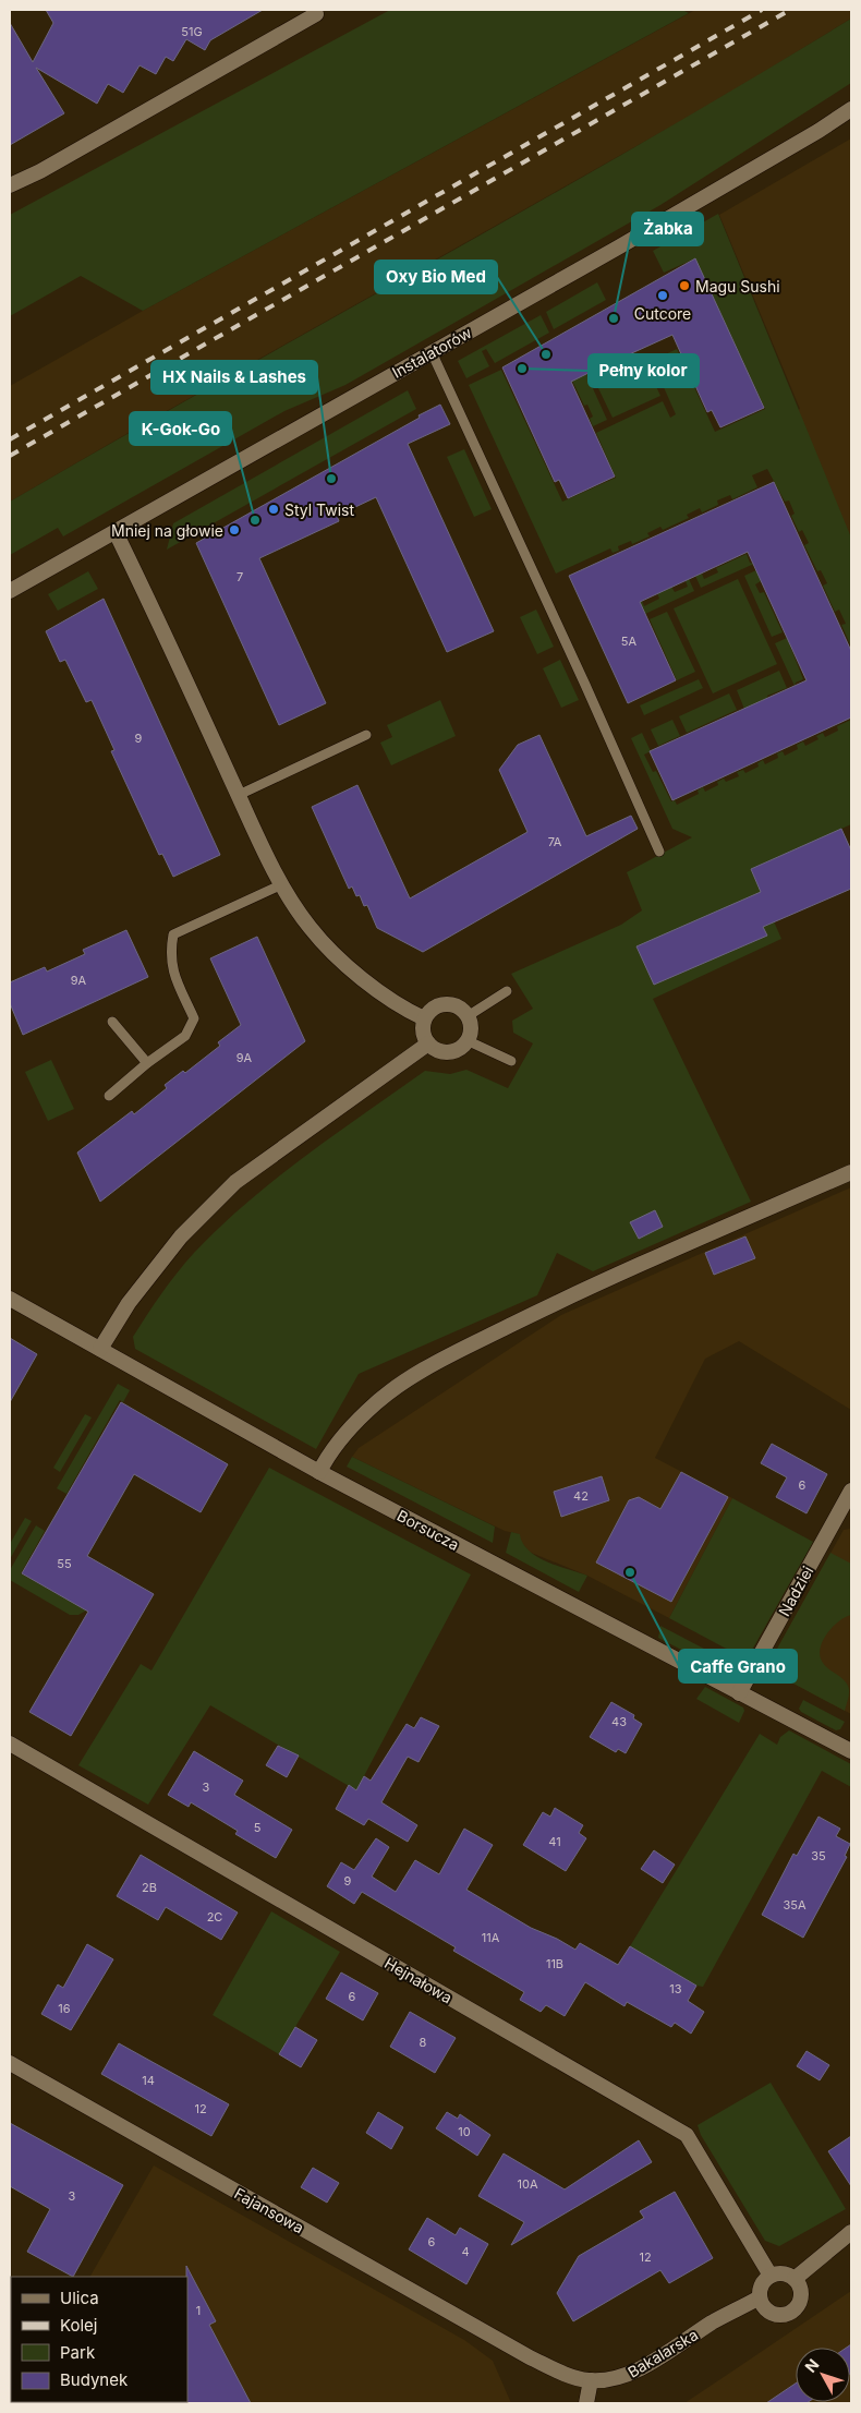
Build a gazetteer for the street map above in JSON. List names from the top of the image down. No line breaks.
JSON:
{"streets":{"street":["Instalatorów","Borsucza","Nadziei","Hejnałowa","Fajansowa","Bakalarska"]},"crossings":[["Borsucza","Nadziei"],["Hejnałowa","Bakalarska"],["Fajansowa","Bakalarska"]],"places":["Magu Sushi","Cutcore","Żabka","Oxy Bio Med","Pełny kolor","HX Nails & Lashes","Styl Twist","K-Gok-Go","Mniej na głowie","Caffe Grano"],"house_numbers":["51G","7","5A","9","7A","9A","9A","6","42","55","43","3","5","41","35","9","2B","35A","2C","11A","11B","13","6","16","8","14","12","10","10A","3","6","4","12","1"],"legend":["Ulica","Kolej","Park","Budynek"],"north":"top left"}
